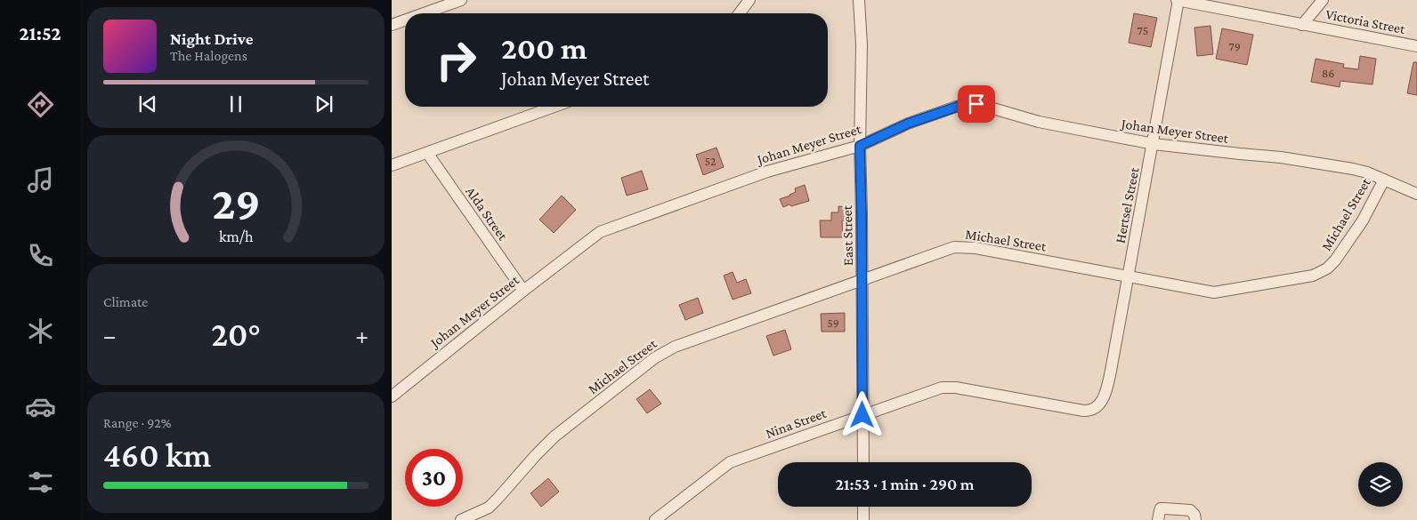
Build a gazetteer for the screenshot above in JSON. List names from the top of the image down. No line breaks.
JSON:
{"streets":{"street":["Victoria Street","Johan Meyer Street","Hertsel Street","Alda Street","Michael Street","East Street","Nina Street"]},"crossings":[["Victoria Street","Hertsel Street"],["Johan Meyer Street","Hertsel Street"],["Johan Meyer Street","Alda Street"],["Johan Meyer Street","Michael Street"],["Johan Meyer Street","East Street"],["Hertsel Street","Michael Street"],["Hertsel Street","Nina Street"],["Michael Street","East Street"],["East Street","Nina Street"]],"house_numbers":["75","79","86","52","59"],"page":{"tabs":"21:52","turn":["200 m","Johan Meyer Street"],"song":["Night Drive","The Halogens"],"tile":["Climate",["Range · 92%","460 km"]],"heat":["−","20°","+"],"limit":"30","trip":"21:53 · 1 min · 290 m","gauge":["29","km/h"]}}
